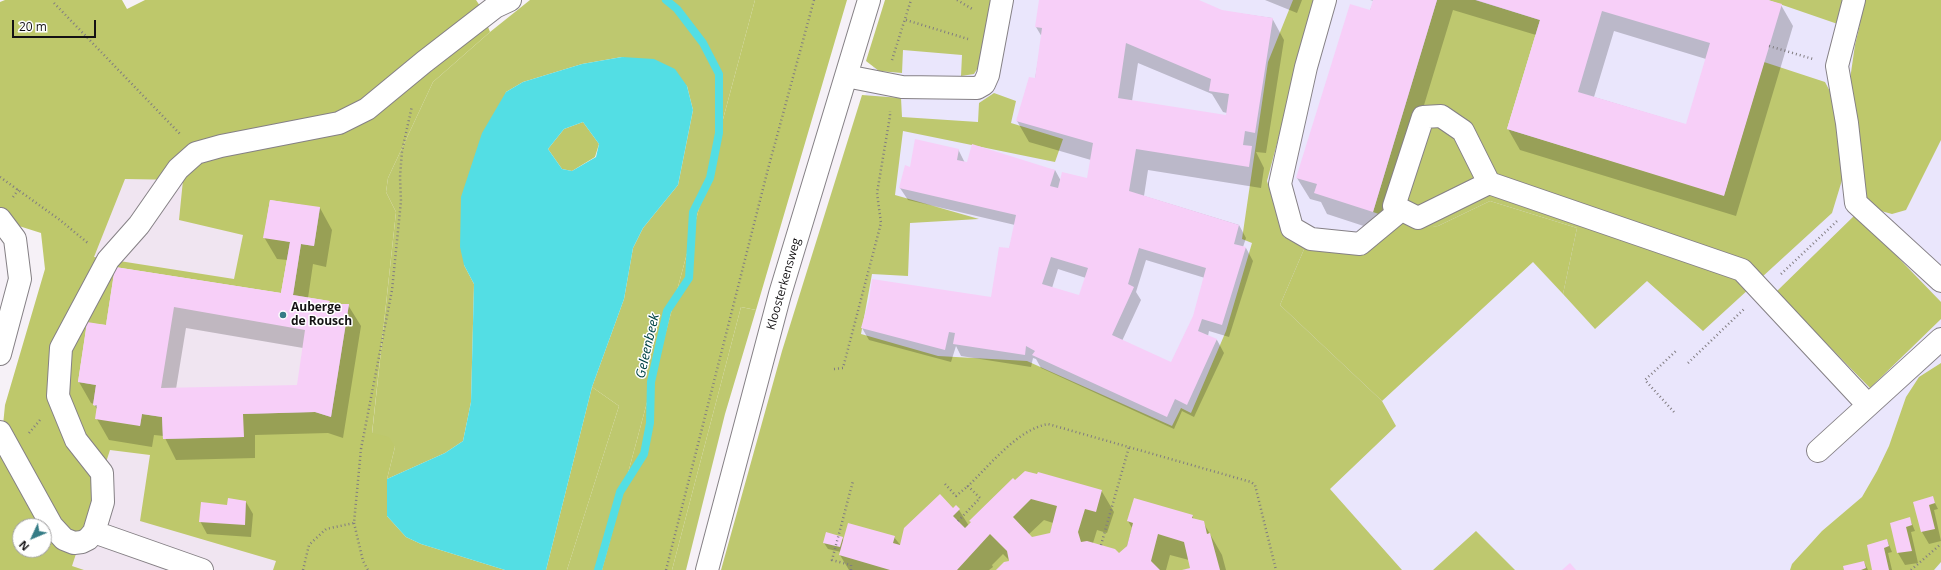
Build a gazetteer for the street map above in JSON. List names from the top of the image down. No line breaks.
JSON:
{"streets":{"street":["Kloosterkensweg"]},"water":["Geleenbeek"],"places":["Auberge de Rousch"],"scale_bar":"20 m","north":"bottom left"}
